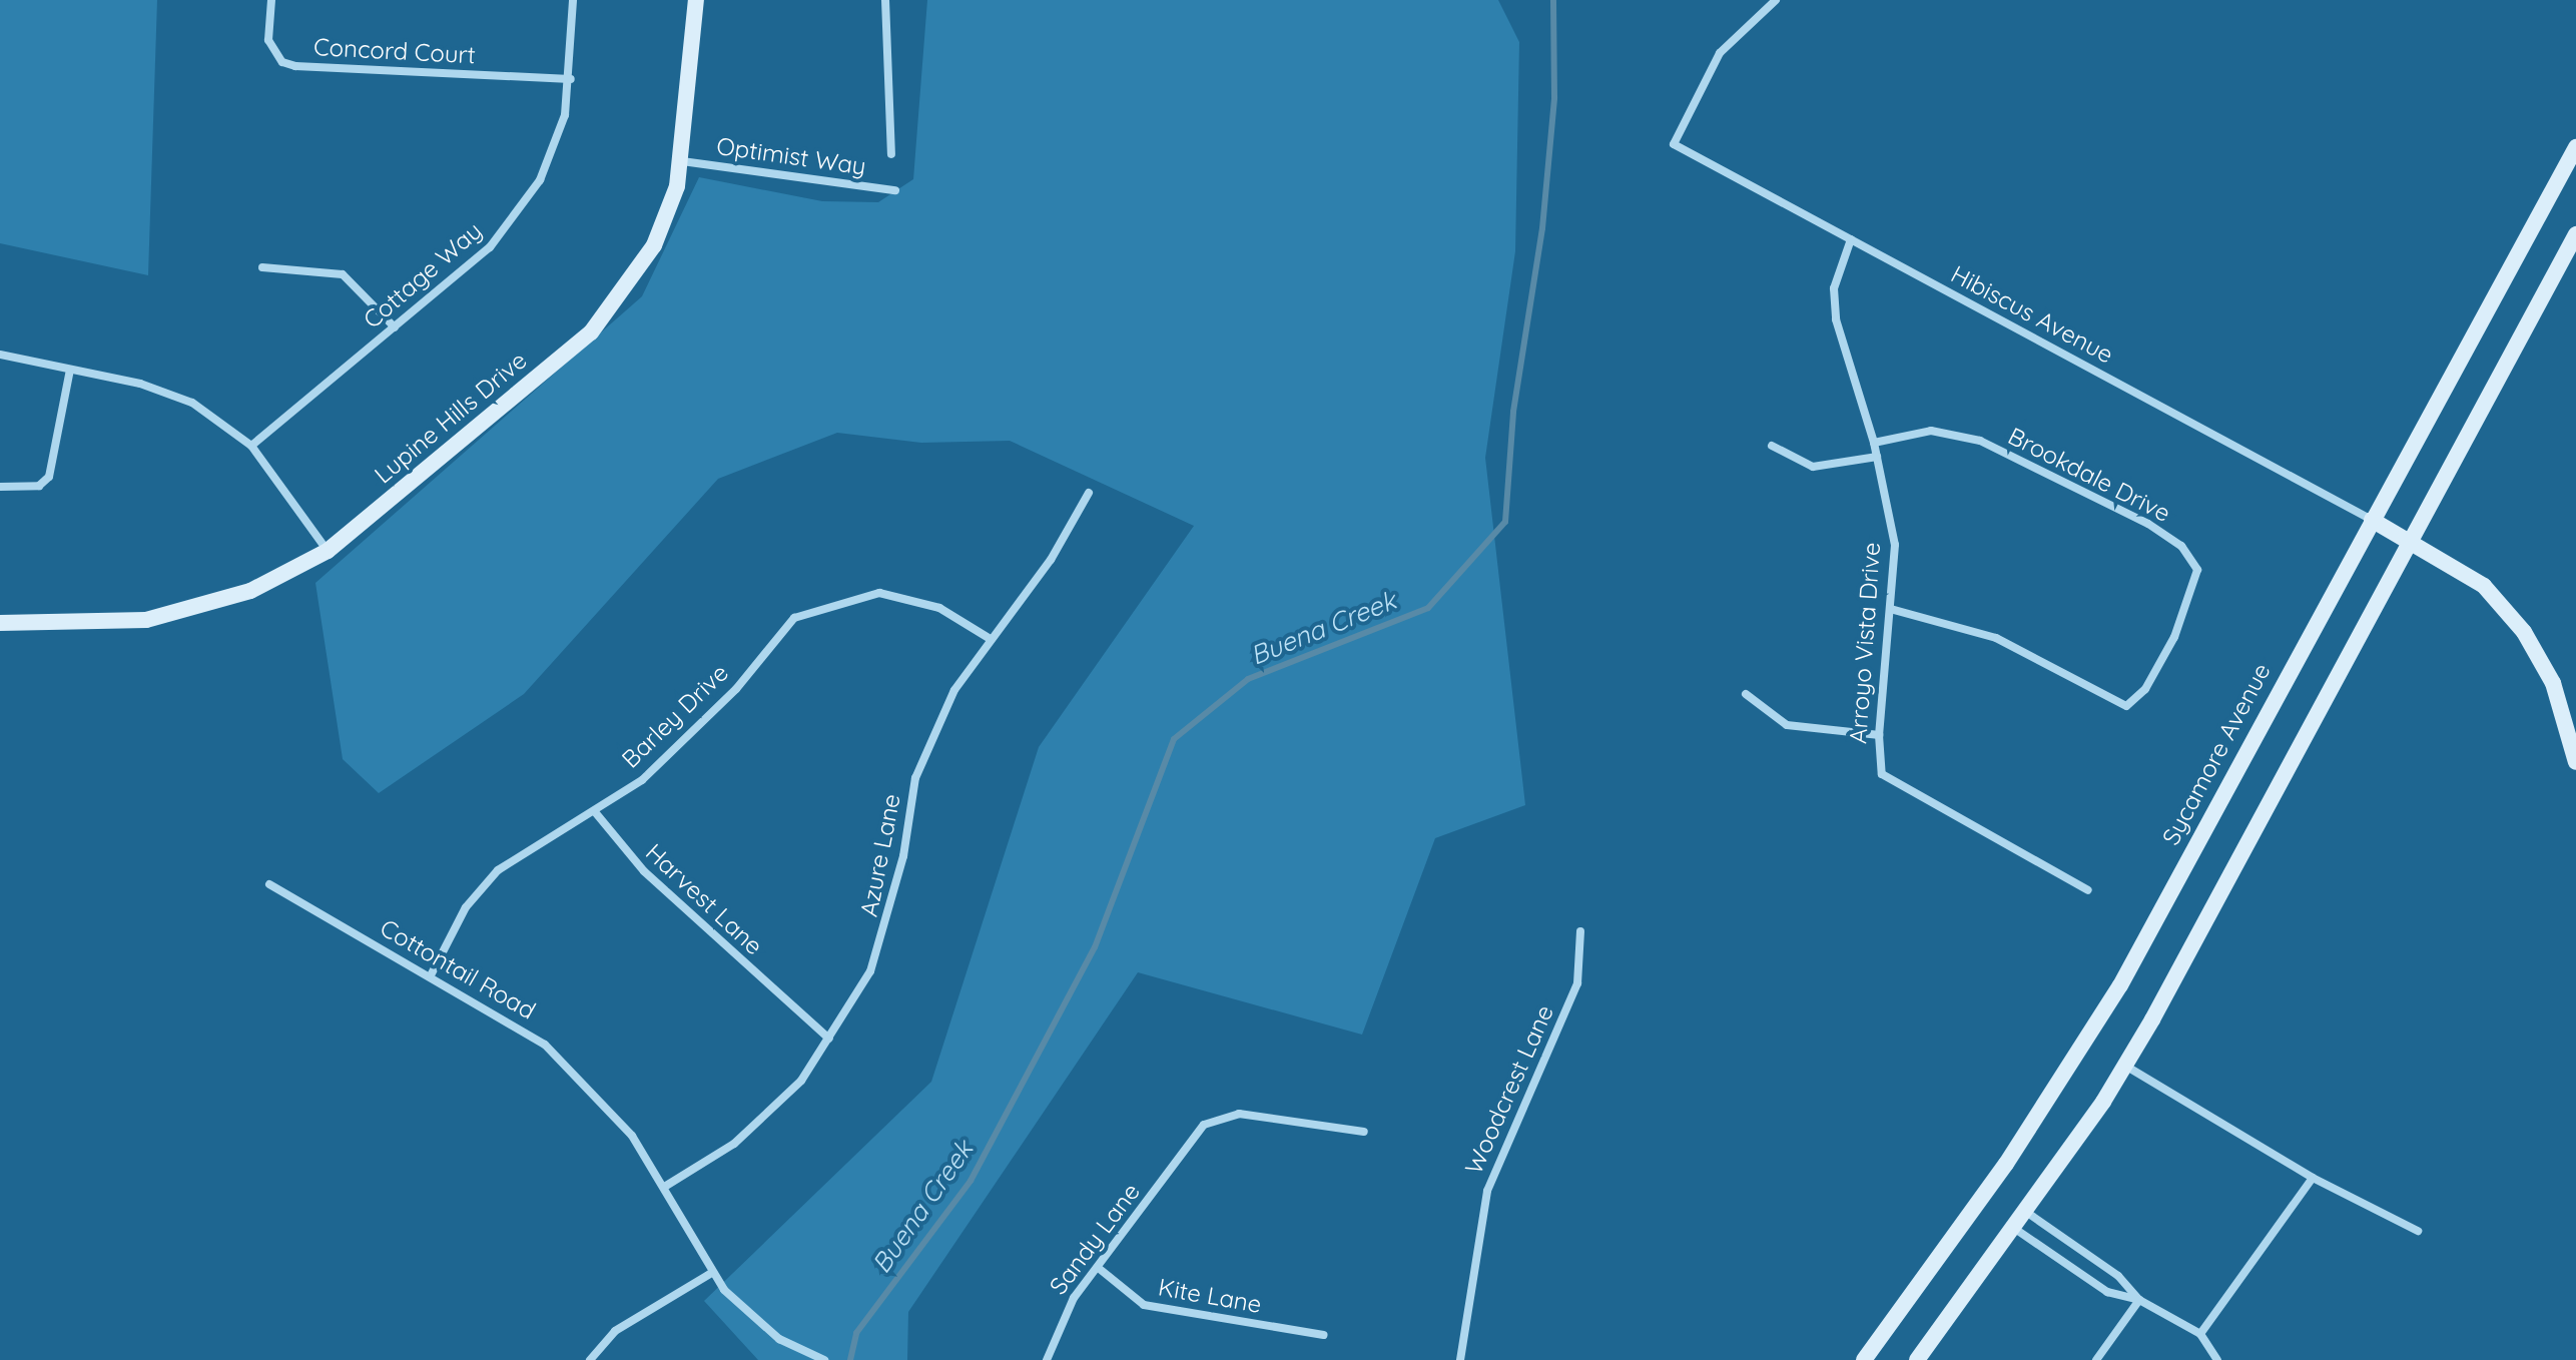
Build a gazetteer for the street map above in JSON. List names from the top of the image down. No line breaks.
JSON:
{"streets":{"main road":["Lupine Hills Drive","Sycamore Avenue"],"street":["Concord Court","Optimist Way","Cottage Way","Hibiscus Avenue","Brookdale Drive","Arroyo Vista Drive","Barley Drive","Azure Lane","Harvest Lane","Cottontail Road","Woodcrest Lane","Sandy Lane","Kite Lane"]},"crossings":[["Concord Court","Cottage Way"],["Optimist Way","Lupine Hills Drive"],["Hibiscus Avenue","Arroyo Vista Drive"],["Hibiscus Avenue","Sycamore Avenue"],["Brookdale Drive","Arroyo Vista Drive"],["Barley Drive","Azure Lane"],["Barley Drive","Harvest Lane"],["Barley Drive","Cottontail Road"],["Azure Lane","Harvest Lane"],["Azure Lane","Cottontail Road"],["Sandy Lane","Kite Lane"]],"water":["Buena Creek"]}
